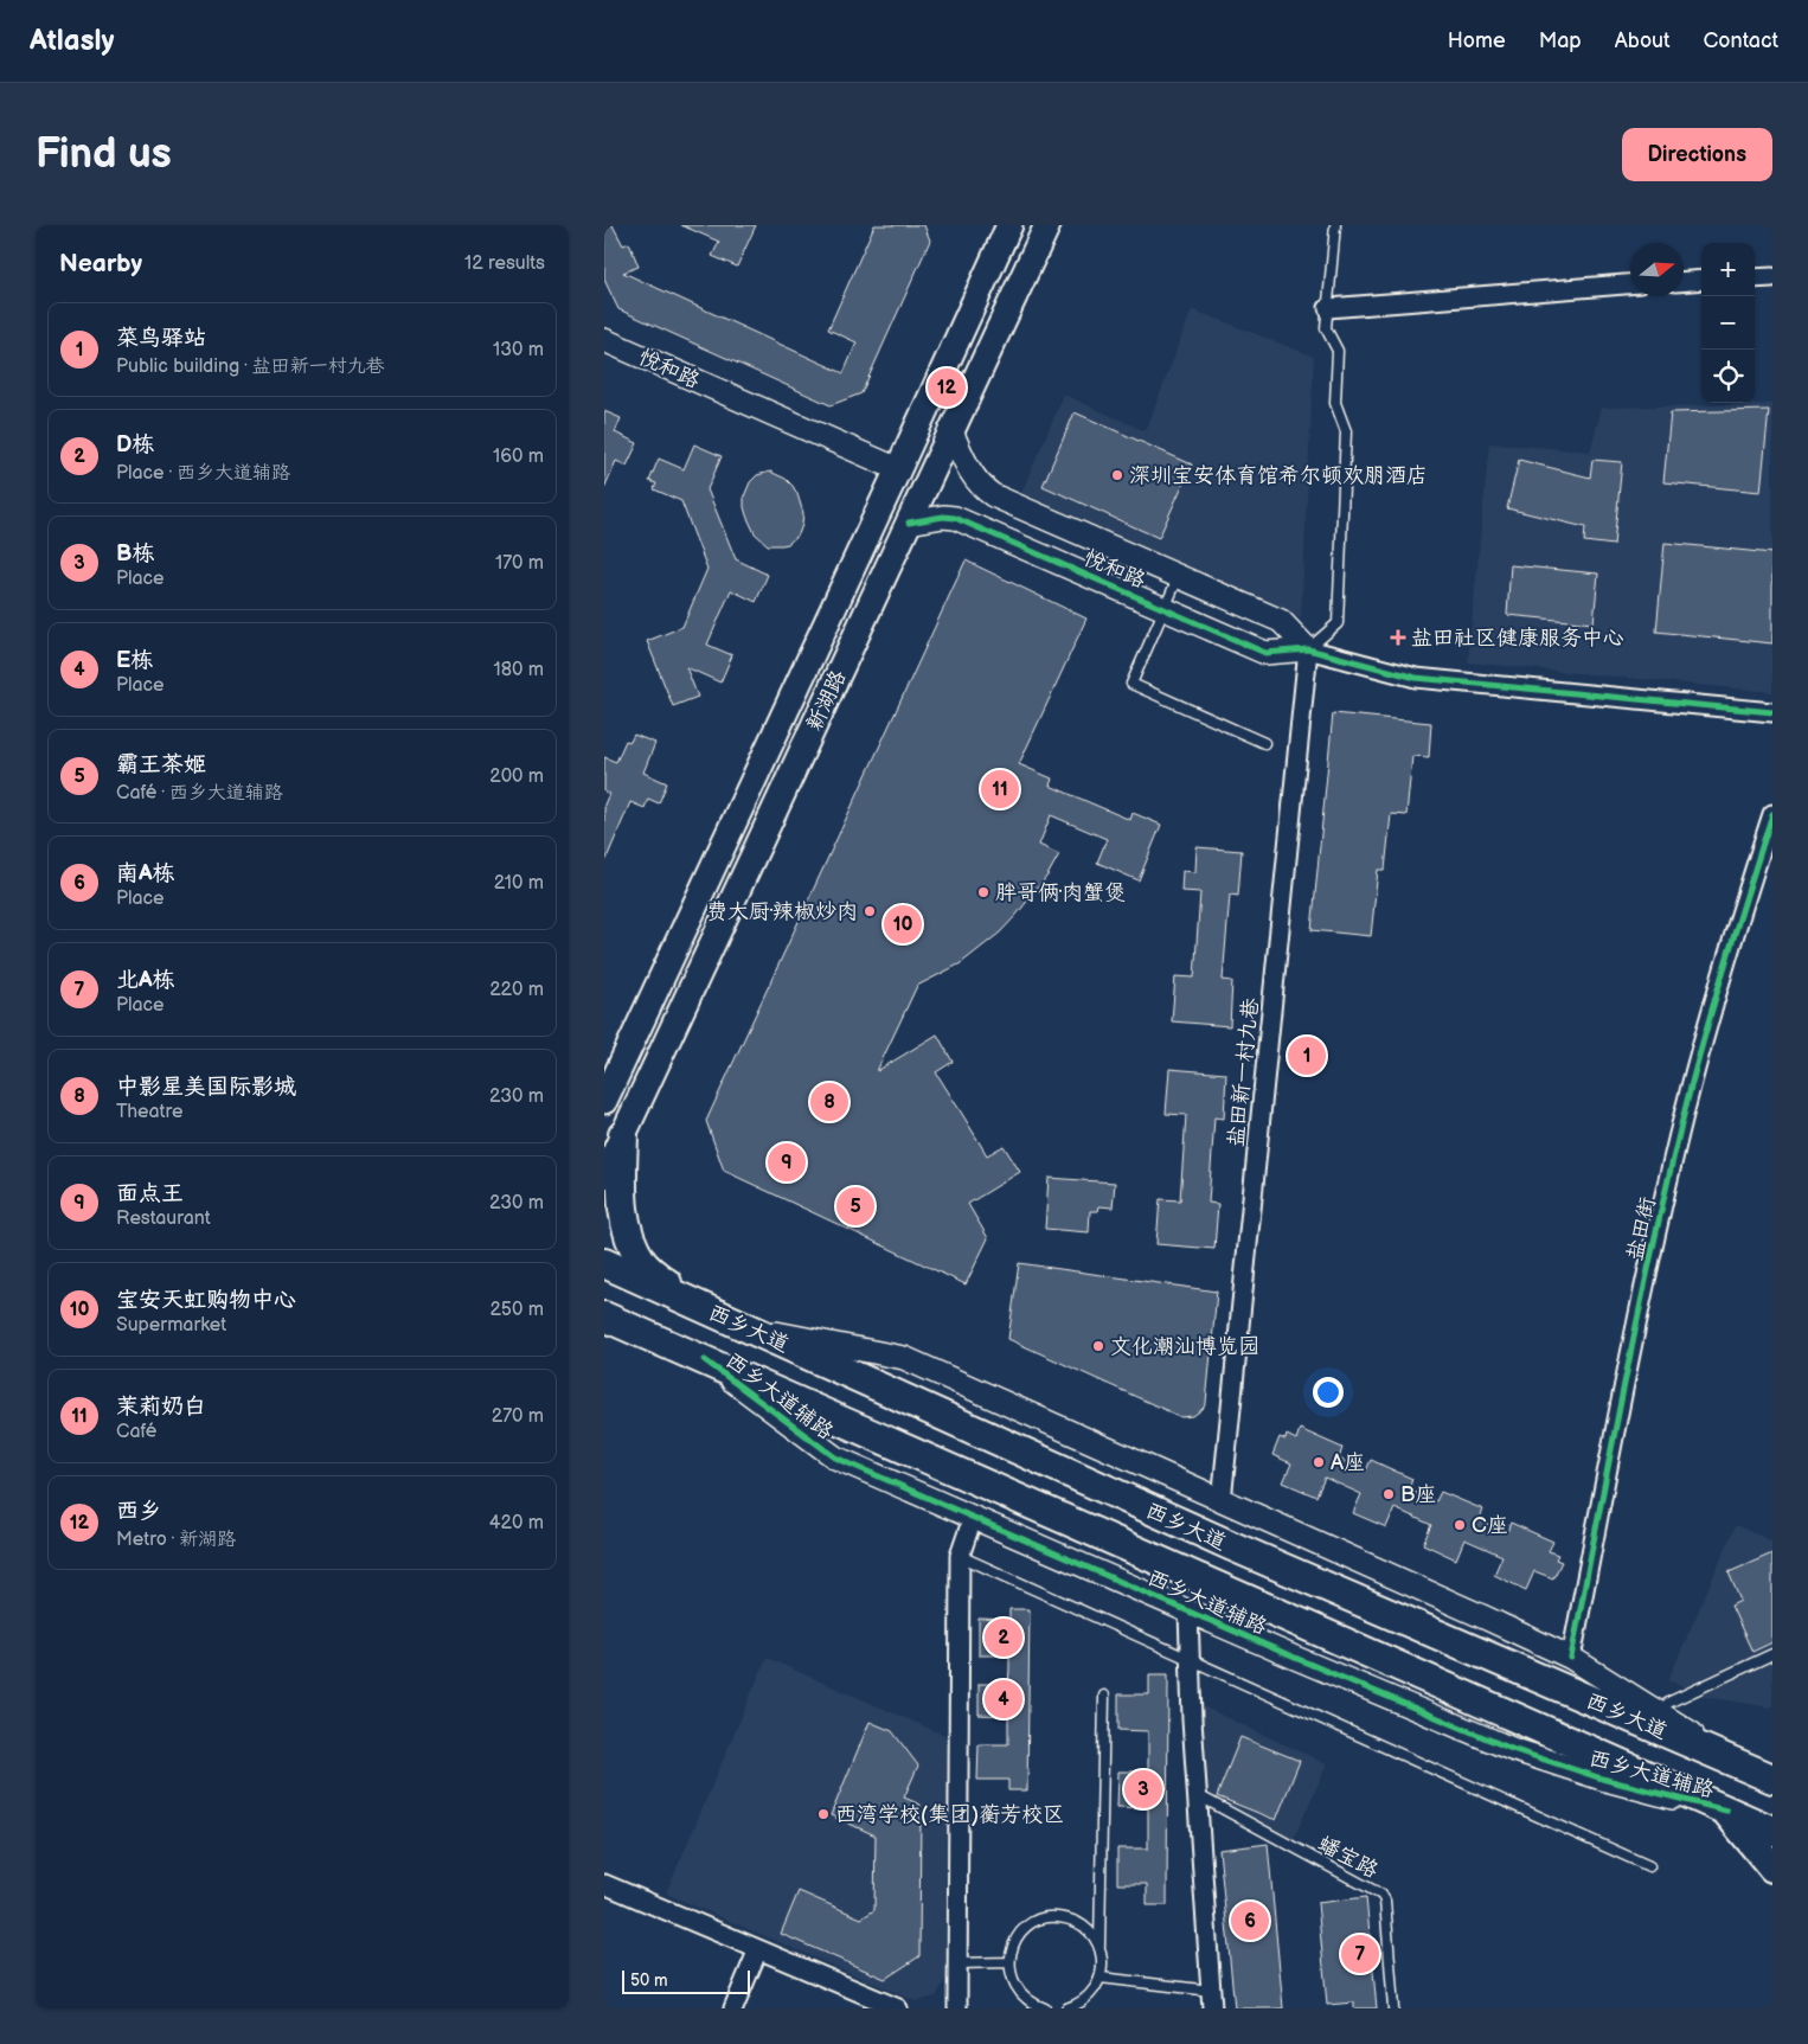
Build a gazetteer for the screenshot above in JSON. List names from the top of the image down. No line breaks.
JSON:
{"streets":{"main road":["新湖路","西乡大道"],"street":["悦和路","盐田新一村九巷","盐田街","西乡大道辅路"],"lane":["蟠宝路"]},"crossings":[["悦和路","新湖路"],["悦和路","盐田新一村九巷"],["盐田新一村九巷","西乡大道辅路"],["盐田街","西乡大道辅路"],["西乡大道","西乡大道辅路"]],"places":{"other":["深圳宝安体育馆希尔顿欢朋酒店","胖哥俩·肉蟹煲","费大厨·辣椒炒肉","文化潮汕博览园","A座","B座","C座","西湾学校(集团)蘅芳校区"],"health":["盐田社区健康服务中心"]},"scale_bar":"50 m","north":"right","page":{"header":"Atlasly","nav":["Home","Map","About","Contact"],"buttons":"Directions","title":"Find us","heading":["Nearby","12 results"],"map_buttons":["+","−"],"list":[{"mark":"1","name":"菜鸟驿站","note":"Public building · 盐田新一村九巷","value":"130 m"},{"mark":"2","name":"D栋","note":"Place · 西乡大道辅路","value":"160 m"},{"mark":"3","name":"B栋","note":"Place","value":"170 m"},{"mark":"4","name":"E栋","note":"Place","value":"180 m"},{"mark":"5","name":"霸王茶姬","note":"Café · 西乡大道辅路","value":"200 m"},{"mark":"6","name":"南A栋","note":"Place","value":"210 m"},{"mark":"7","name":"北A栋","note":"Place","value":"220 m"},{"mark":"8","name":"中影星美国际影城","note":"Theatre","value":"230 m"},{"mark":"9","name":"面点王","note":"Restaurant","value":"230 m"},{"mark":"10","name":"宝安天虹购物中心","note":"Supermarket","value":"250 m"},{"mark":"11","name":"茉莉奶白","note":"Café","value":"270 m"},{"mark":"12","name":"西乡","note":"Metro · 新湖路","value":"420 m"}],"pins":["12","11","10","1","8","9","5","2","4","3","6","7"],"scale":"50 m"}}
